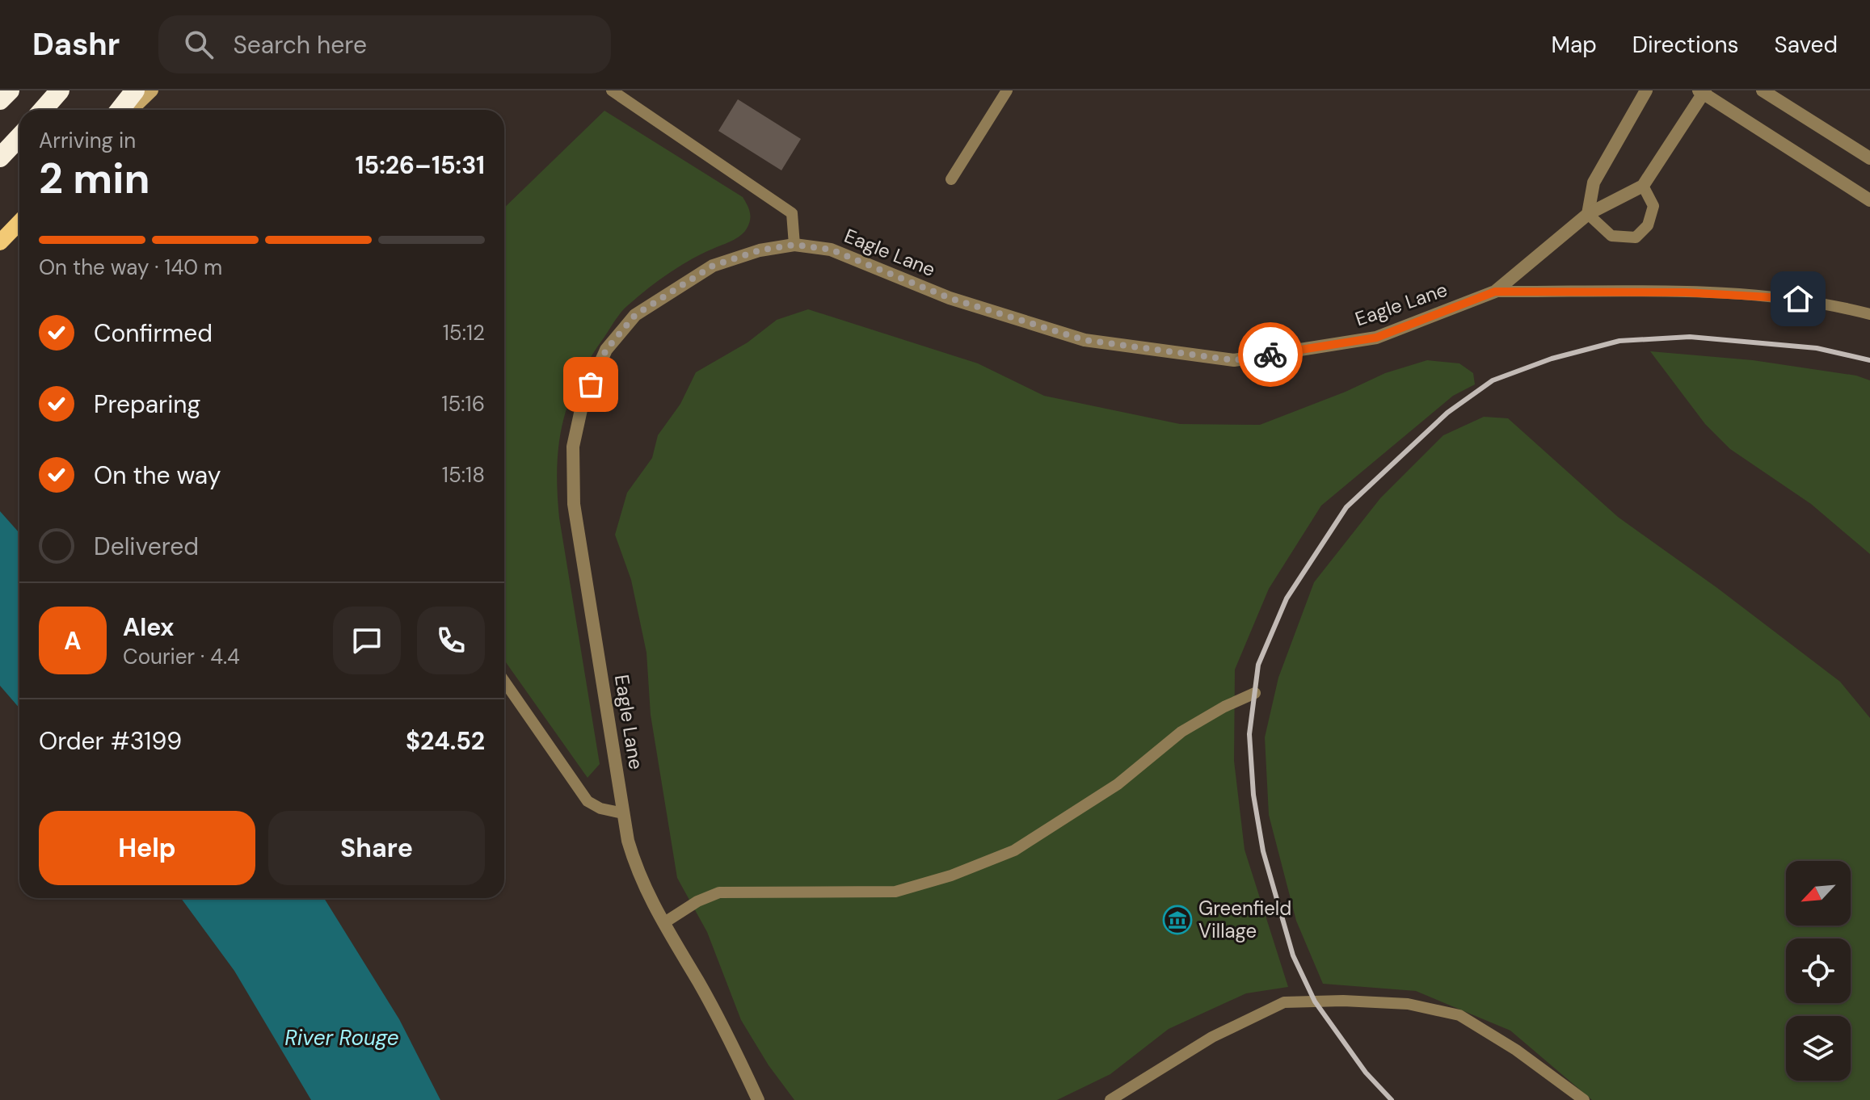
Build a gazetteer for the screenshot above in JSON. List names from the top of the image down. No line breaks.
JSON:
{"streets":{"street":["Eagle Lane"]},"water":["River Rouge"],"places":{"museum":["Greenfield Village"]},"north":"bottom left","page":{"header":"Dashr","search":"Search here","nav":["Map","Directions","Saved"],"heading":["2 min","Arriving in","15:26–15:31"],"panel":["Alex","Courier · 4.4","Order #3199","$24.52"],"bar":"On the way · 140 m","list":[["Confirmed","15:12"],["Preparing","15:16"],["On the way","15:18"],"Delivered"],"round":"A","buttons":["Help","Share"]}}
